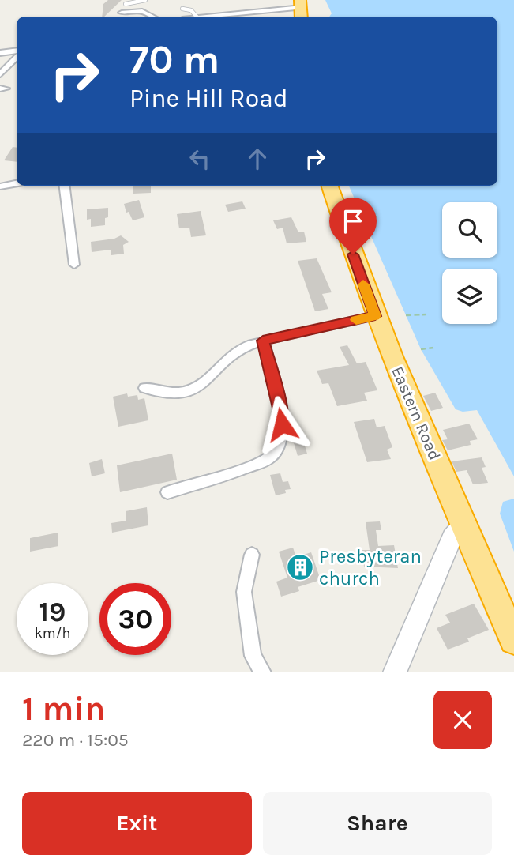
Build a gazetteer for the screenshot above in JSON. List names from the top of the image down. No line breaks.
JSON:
{"streets":{"highway":["Eastern Road"]},"places":{"building":["Presbyteran church"]},"page":{"turn":["70 m","Pine Hill Road"],"speed":"19 km/h","limit":"30","heading":["1 min","220 m · 15:05"],"buttons":["Exit","Share"]}}
